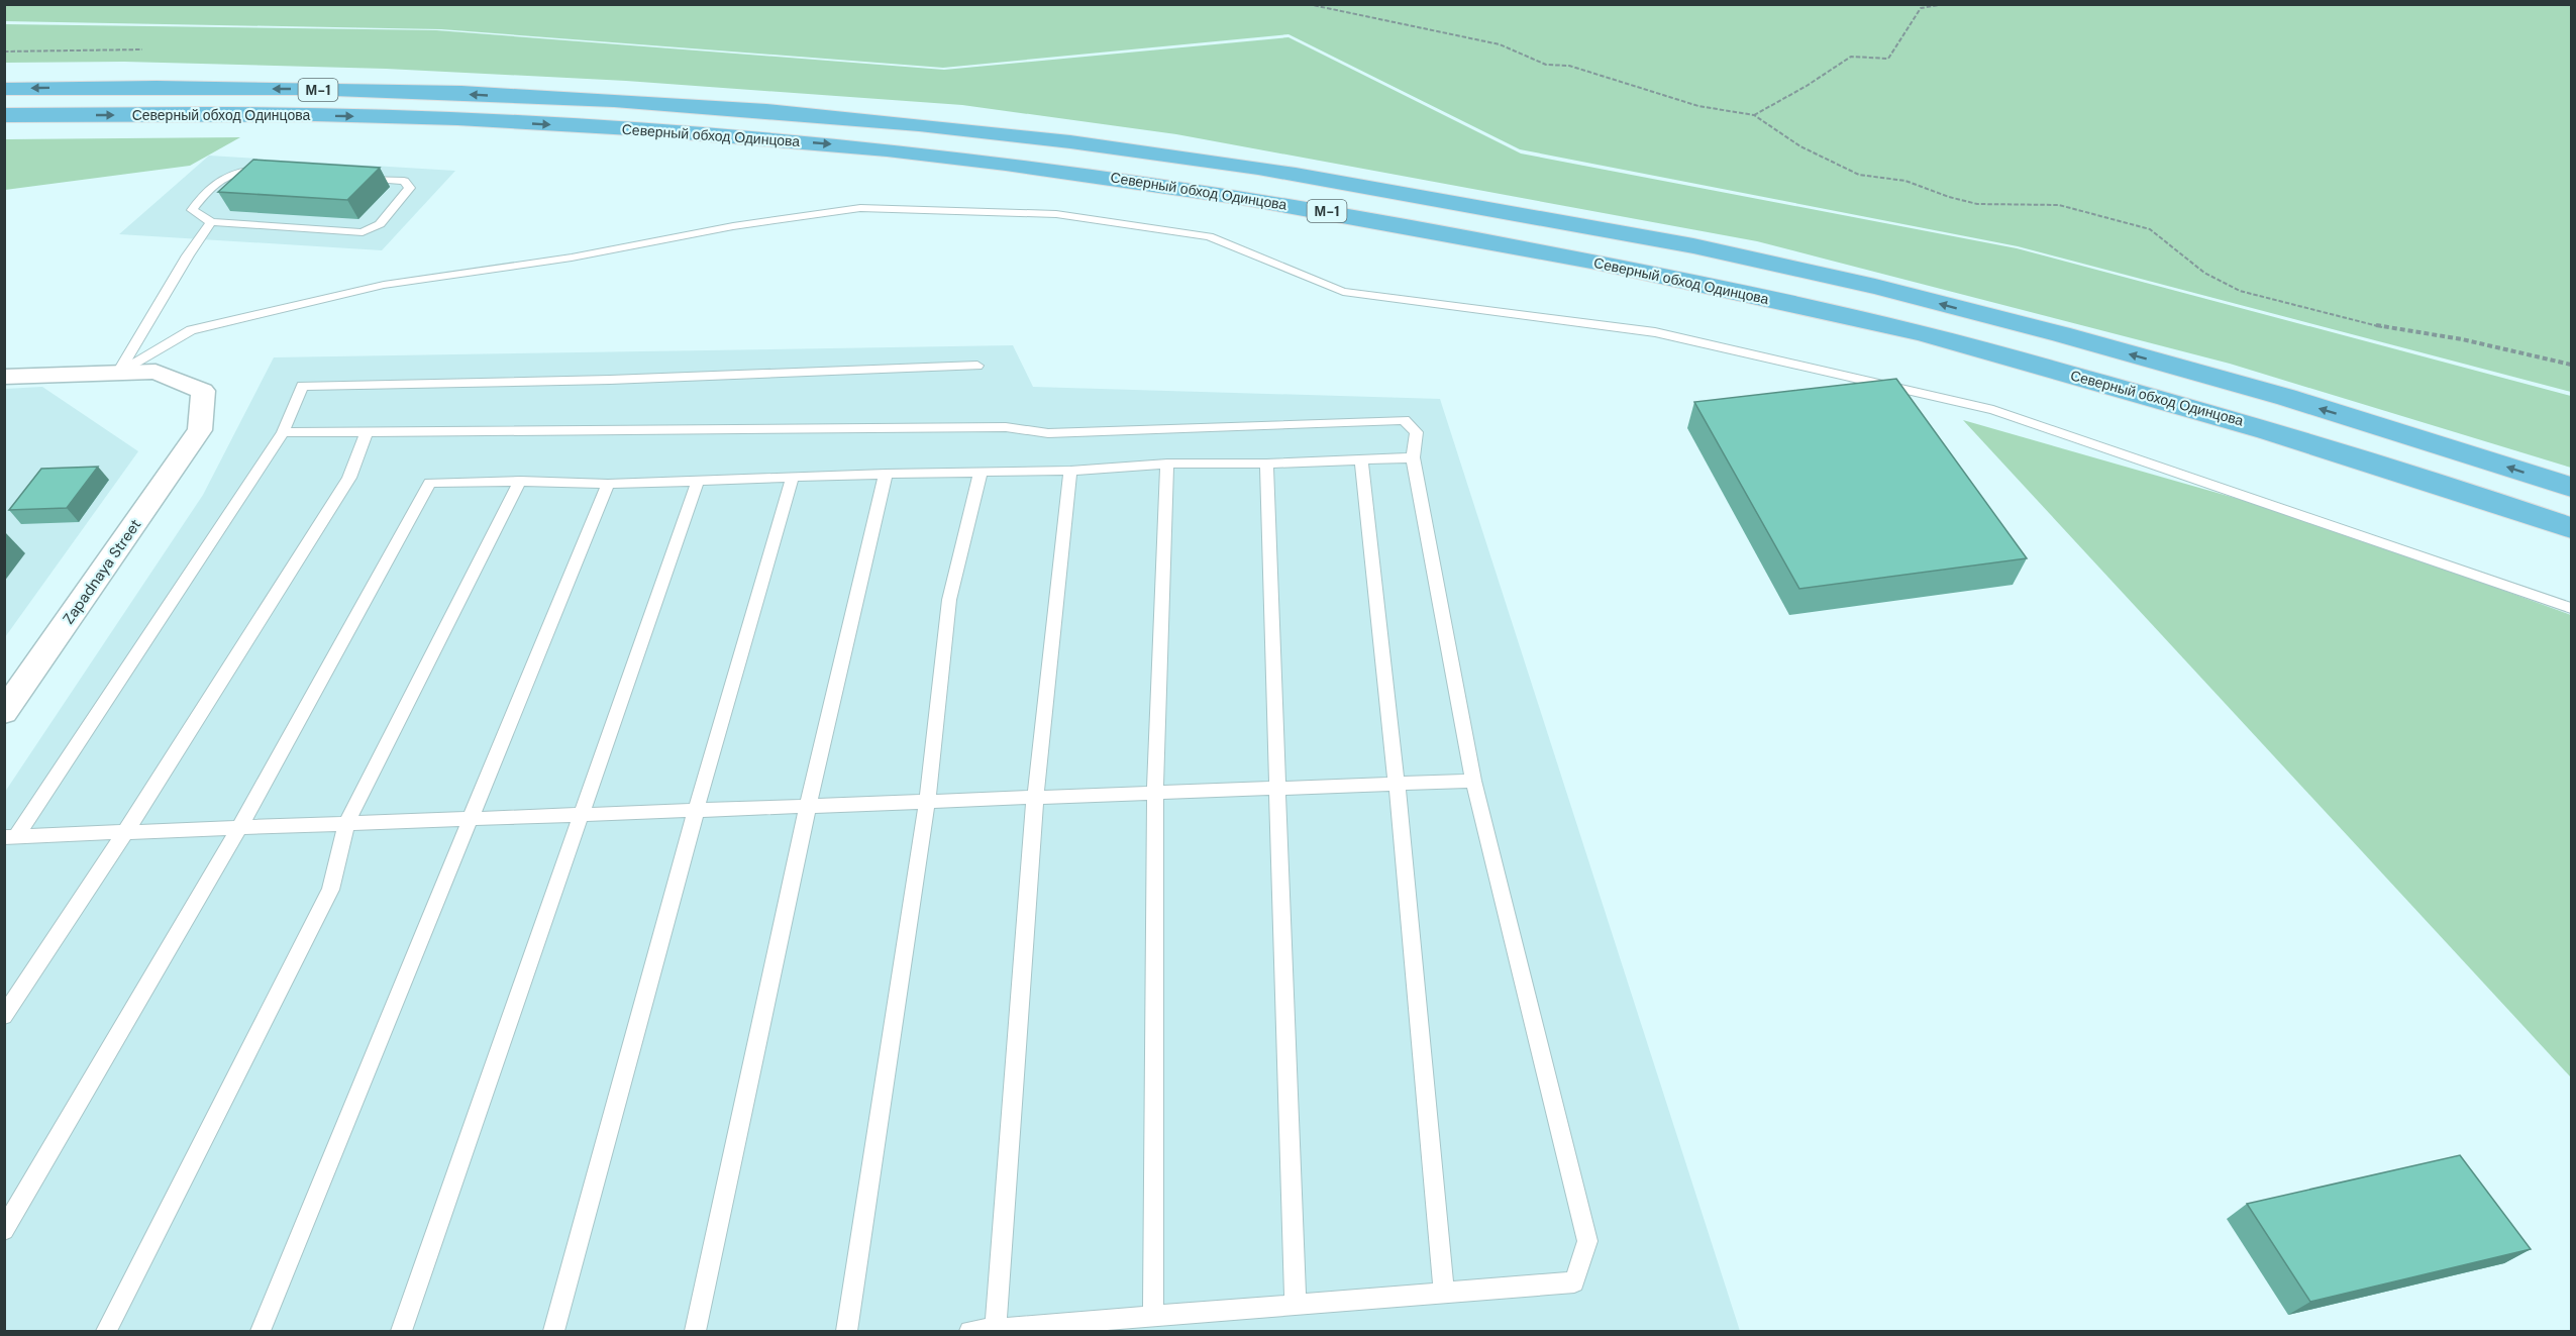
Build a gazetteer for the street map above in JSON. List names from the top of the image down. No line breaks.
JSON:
{"streets":{"highway":["М-1","Северный обход Одинцова"],"street":["Zapadnaya Street"]}}
